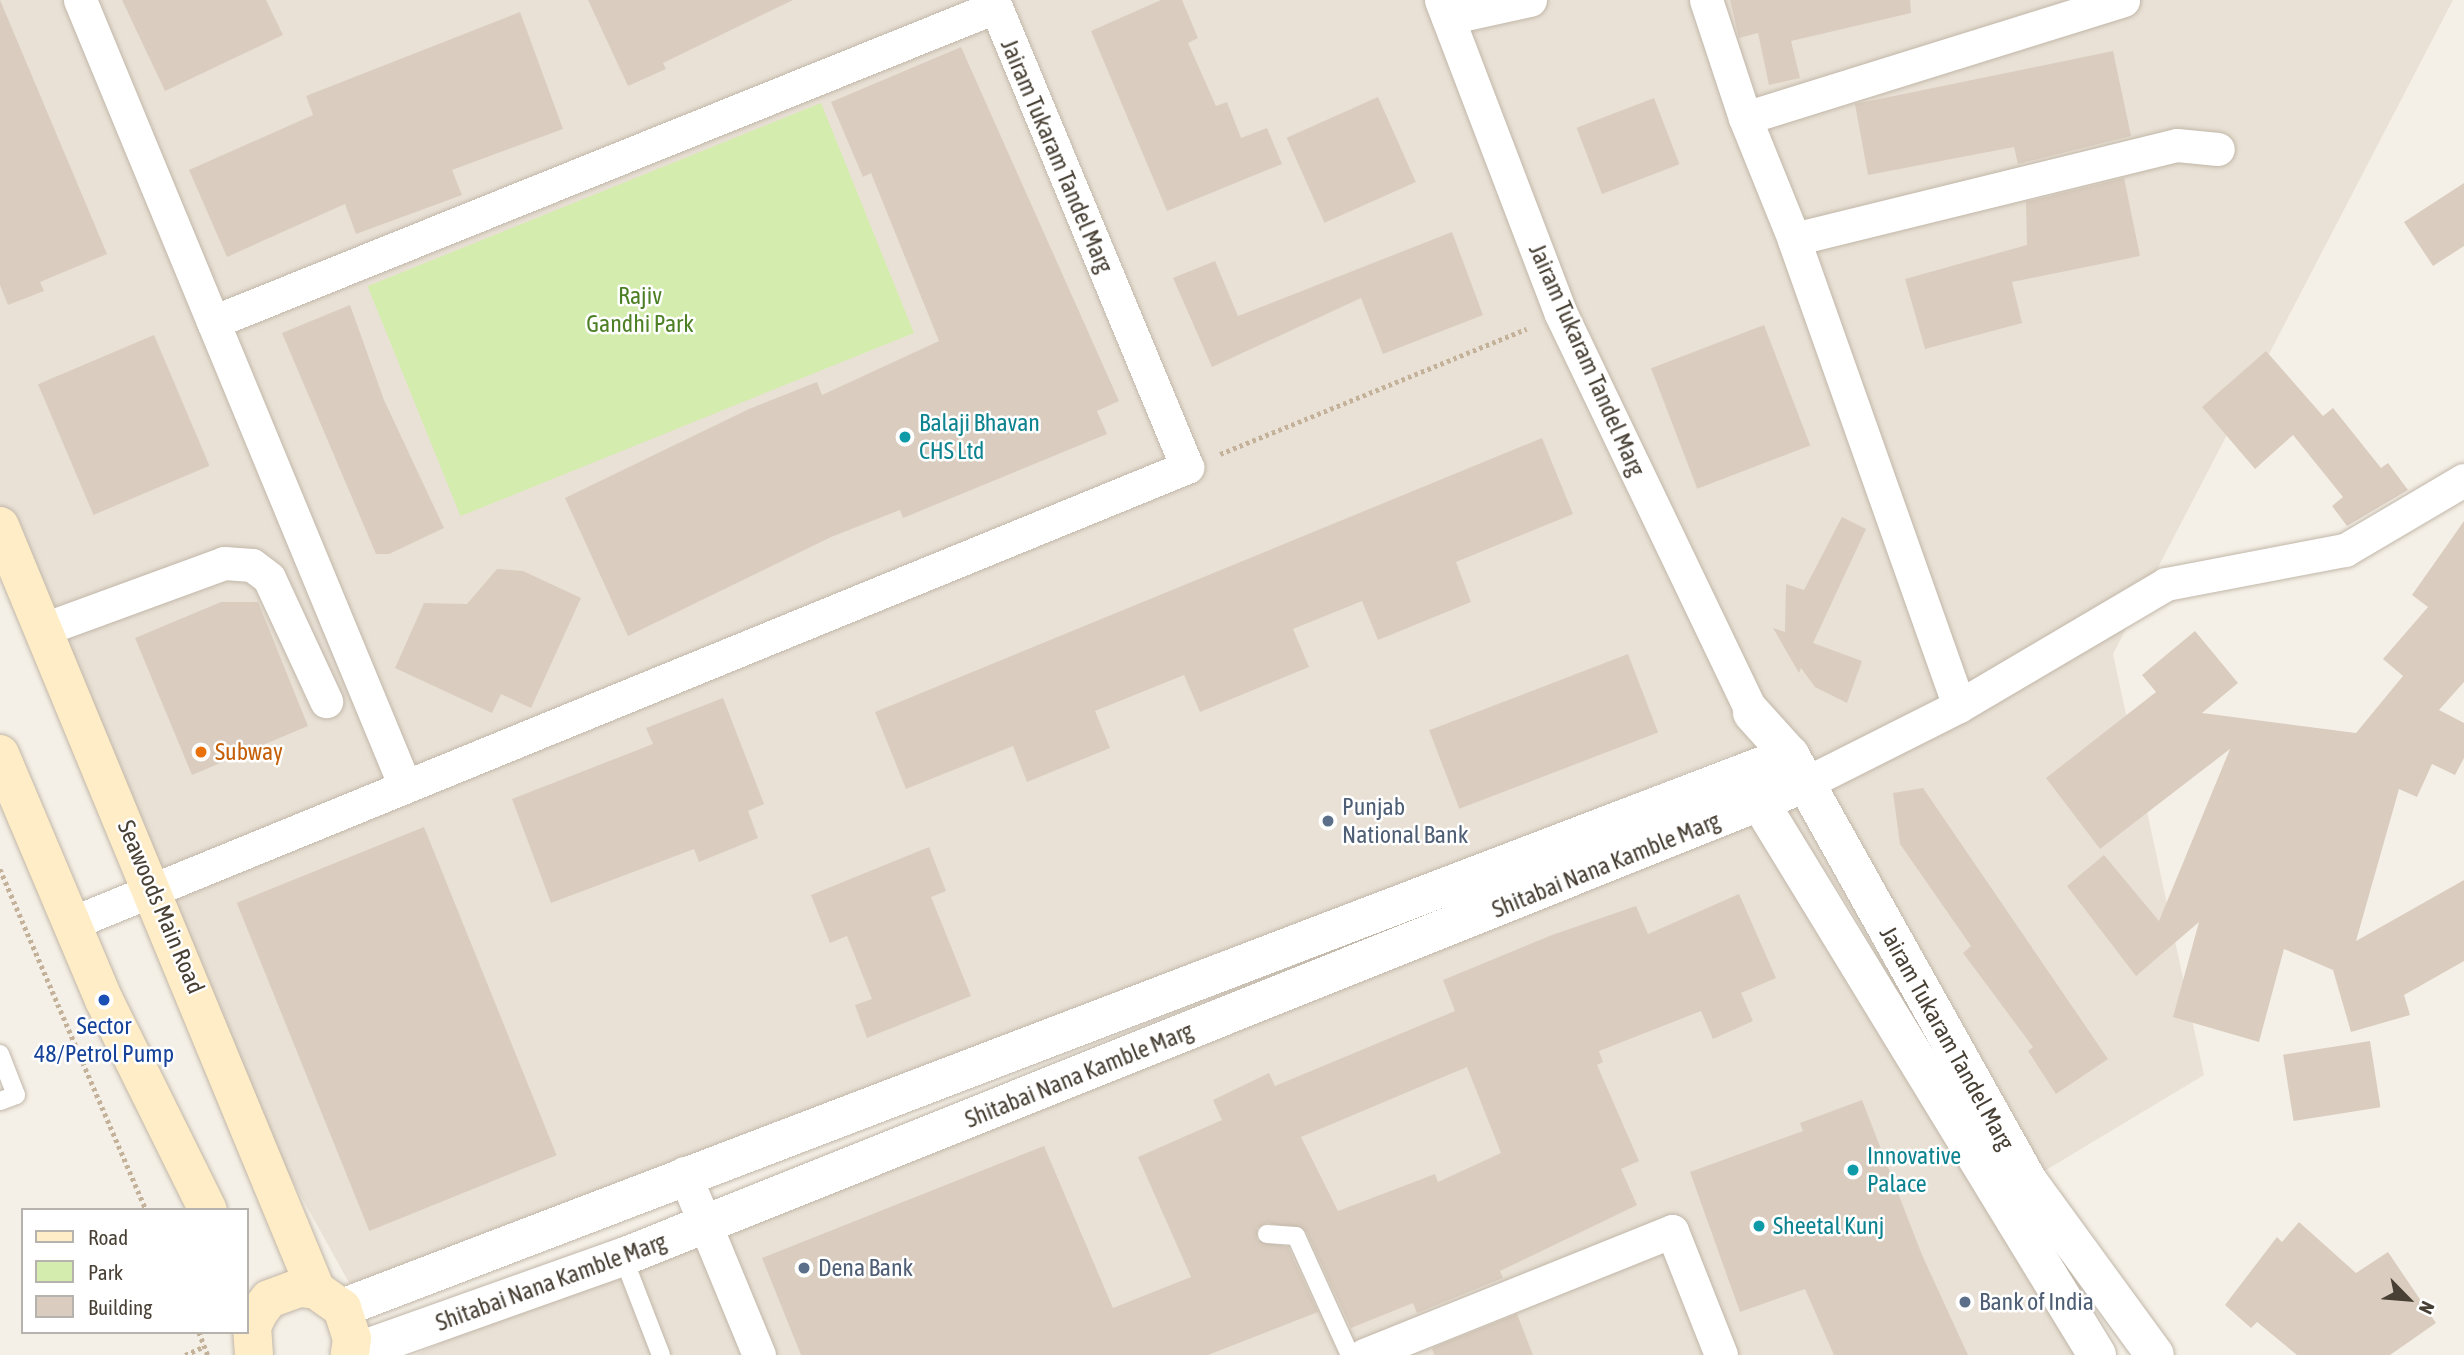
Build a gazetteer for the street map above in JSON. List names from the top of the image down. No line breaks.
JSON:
{"streets":{"main road":["Seawoods Main Road"],"street":["Jairam Tukaram Tandel Marg","Shitabai Nana Kamble Marg"]},"crossings":[["Jairam Tukaram Tandel Marg","Shitabai Nana Kamble Marg"],["Shitabai Nana Kamble Marg","Seawoods Main Road"]],"parks":["Rajiv Gandhi Park"],"places":["Balaji Bhavan CHS Ltd","Subway","Punjab National Bank","Sector 48/Petrol Pump","Innovative Palace","Sheetal Kunj","Dena Bank","Bank of India"],"legend":["Road","Park","Building"],"north":"bottom right"}
